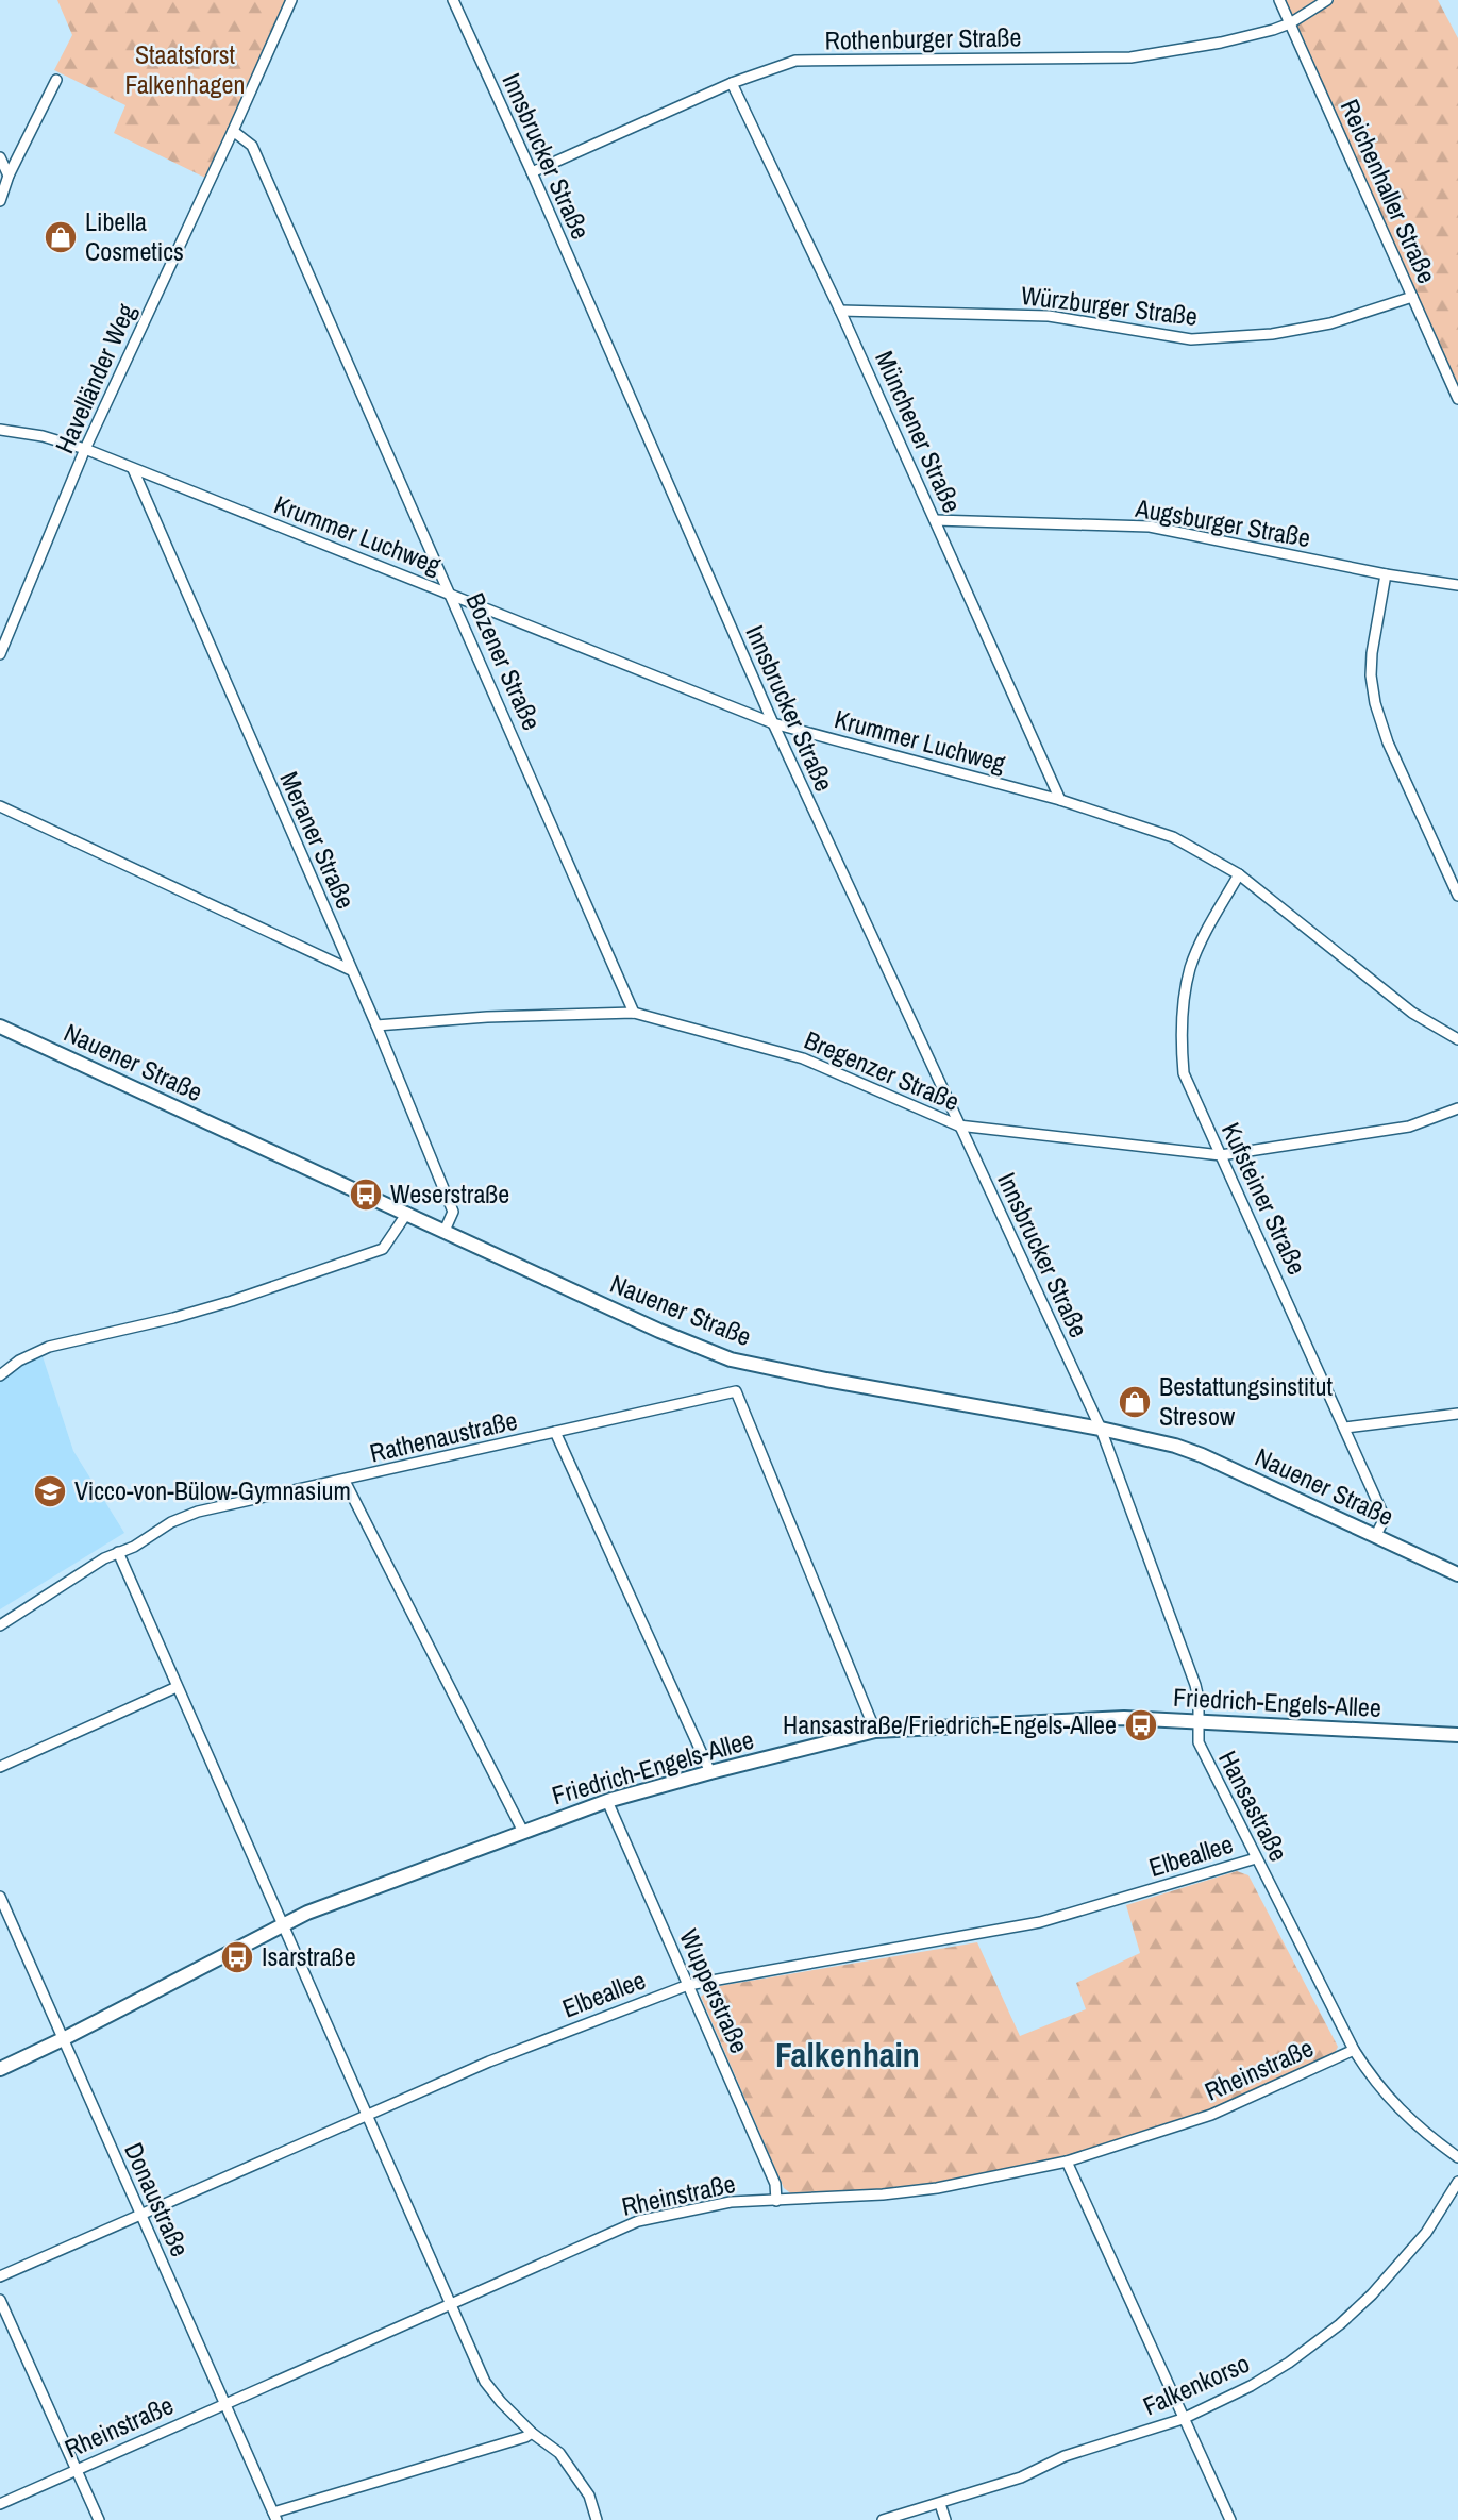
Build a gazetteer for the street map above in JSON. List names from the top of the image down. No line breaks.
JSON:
{"streets":{"main road":["Nauener Straße","Friedrich-Engels-Allee"],"street":["Rothenburger Straße","Innsbrucker Straße","Reichenhaller Straße","Würzburger Straße","Havelländer Weg","Münchener Straße","Augsburger Straße","Krummer Luchweg","Bozener Straße","Meraner Straße","Bregenzer Straße","Kufsteiner Straße","Rathenaustraße","Hansastraße","Elbeallee","Wupperstraße","Rheinstraße","Donaustraße","Falkenkorso"]},"crossings":[["Rothenburger Straße","Innsbrucker Straße"],["Rothenburger Straße","Reichenhaller Straße"],["Rothenburger Straße","Münchener Straße"],["Innsbrucker Straße","Krummer Luchweg"],["Innsbrucker Straße","Nauener Straße"],["Innsbrucker Straße","Bregenzer Straße"],["Innsbrucker Straße","Hansastraße"],["Reichenhaller Straße","Würzburger Straße"],["Würzburger Straße","Münchener Straße"],["Havelländer Weg","Krummer Luchweg"],["Havelländer Weg","Bozener Straße"],["Münchener Straße","Augsburger Straße"],["Münchener Straße","Krummer Luchweg"],["Krummer Luchweg","Bozener Straße"],["Krummer Luchweg","Meraner Straße"],["Krummer Luchweg","Kufsteiner Straße"],["Bozener Straße","Bregenzer Straße"],["Meraner Straße","Nauener Straße"],["Meraner Straße","Bregenzer Straße"],["Nauener Straße","Kufsteiner Straße"],["Nauener Straße","Hansastraße"],["Bregenzer Straße","Kufsteiner Straße"],["Rathenaustraße","Friedrich-Engels-Allee"],["Friedrich-Engels-Allee","Hansastraße"],["Friedrich-Engels-Allee","Wupperstraße"],["Friedrich-Engels-Allee","Donaustraße"],["Hansastraße","Elbeallee"],["Hansastraße","Rheinstraße"],["Elbeallee","Wupperstraße"],["Elbeallee","Donaustraße"],["Wupperstraße","Rheinstraße"],["Rheinstraße","Donaustraße"]],"districts":["Falkenhain"],"parks":["Staatsforst Falkenhagen"],"places":{"shop":["Libella Cosmetics","Bestattungsinstitut Stresow"],"bus stop":["Weserstraße","Hansastraße/Friedrich-Engels-Allee","Isarstraße"],"school or university":["Vicco-von-Bülow-Gymnasium"]}}
